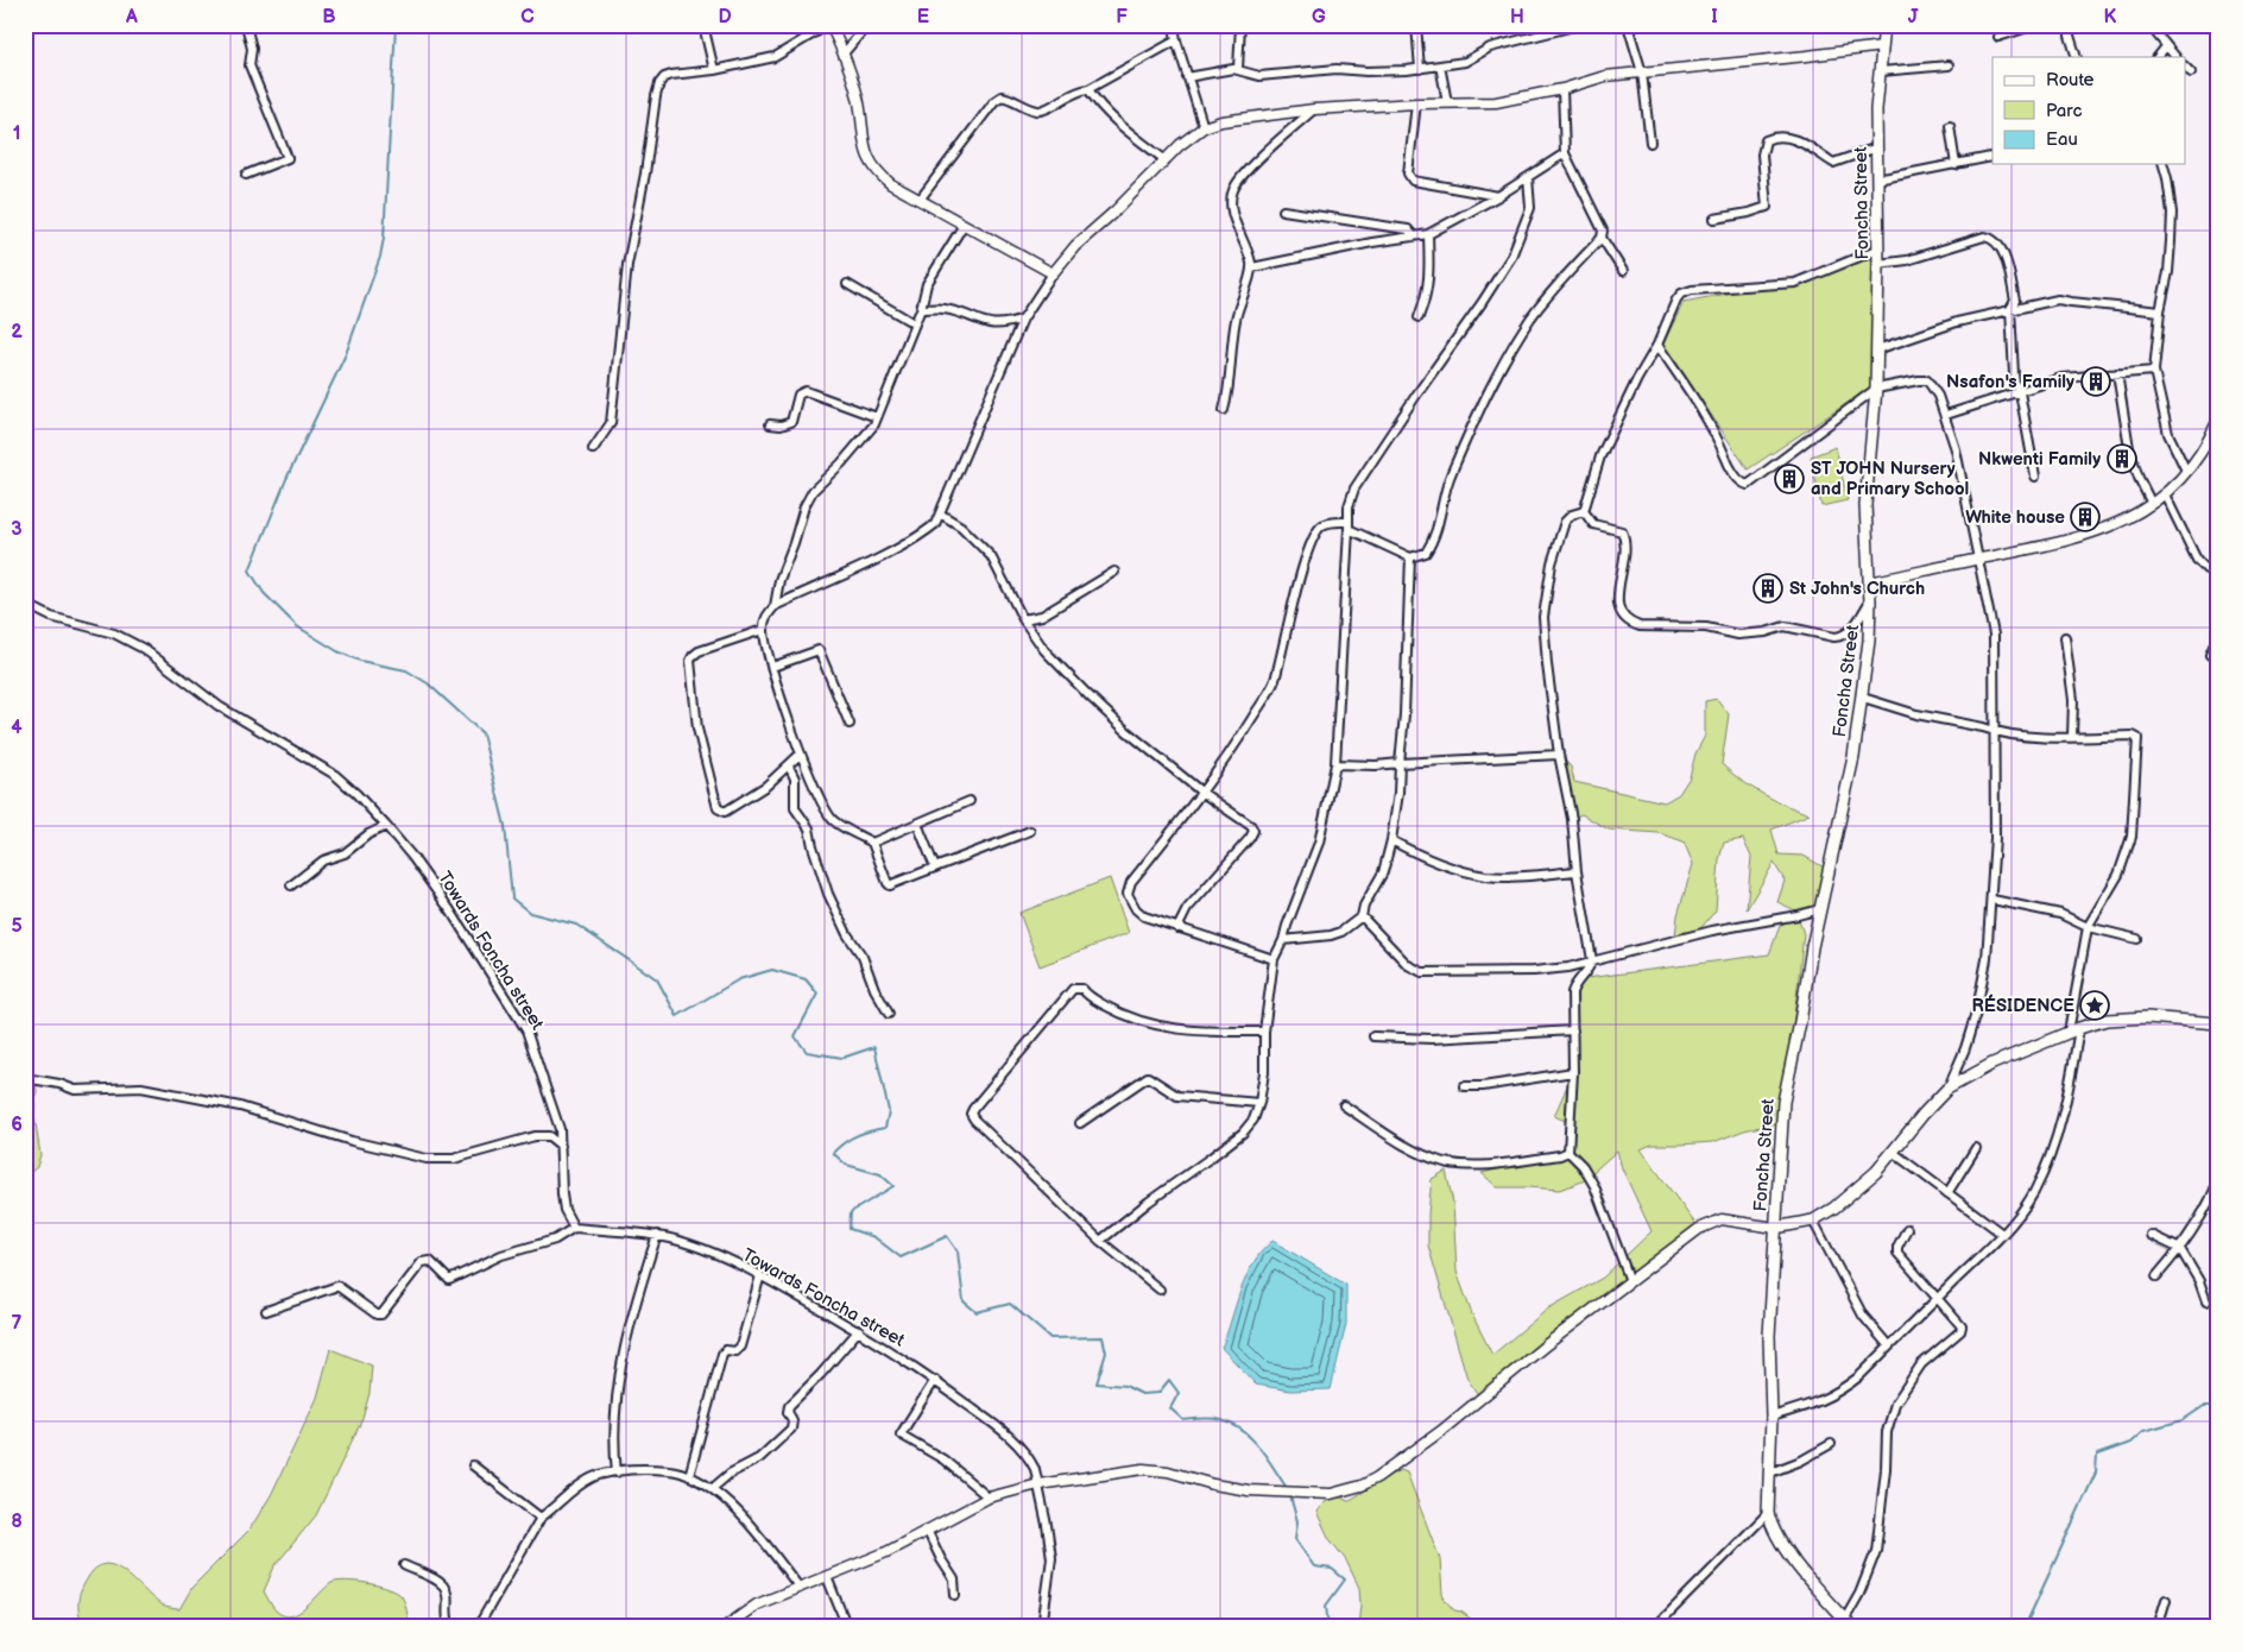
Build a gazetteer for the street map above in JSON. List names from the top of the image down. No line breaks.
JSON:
{"streets":{"main road":["Foncha Street"],"street":["Towards Foncha street"]},"places":{"building":["Nsafon's Family","Nkwenti Family","ST JOHN Nursery and Primary School","White house","St John's Church"],"place":["RÉSIDENCE"]},"legend":["Route","Parc","Eau"],"grid":{"columns":["A","B","C","D","E","F","G","H","I","J","K"],"rows":["1","2","3","4","5","6","7","8"]}}
